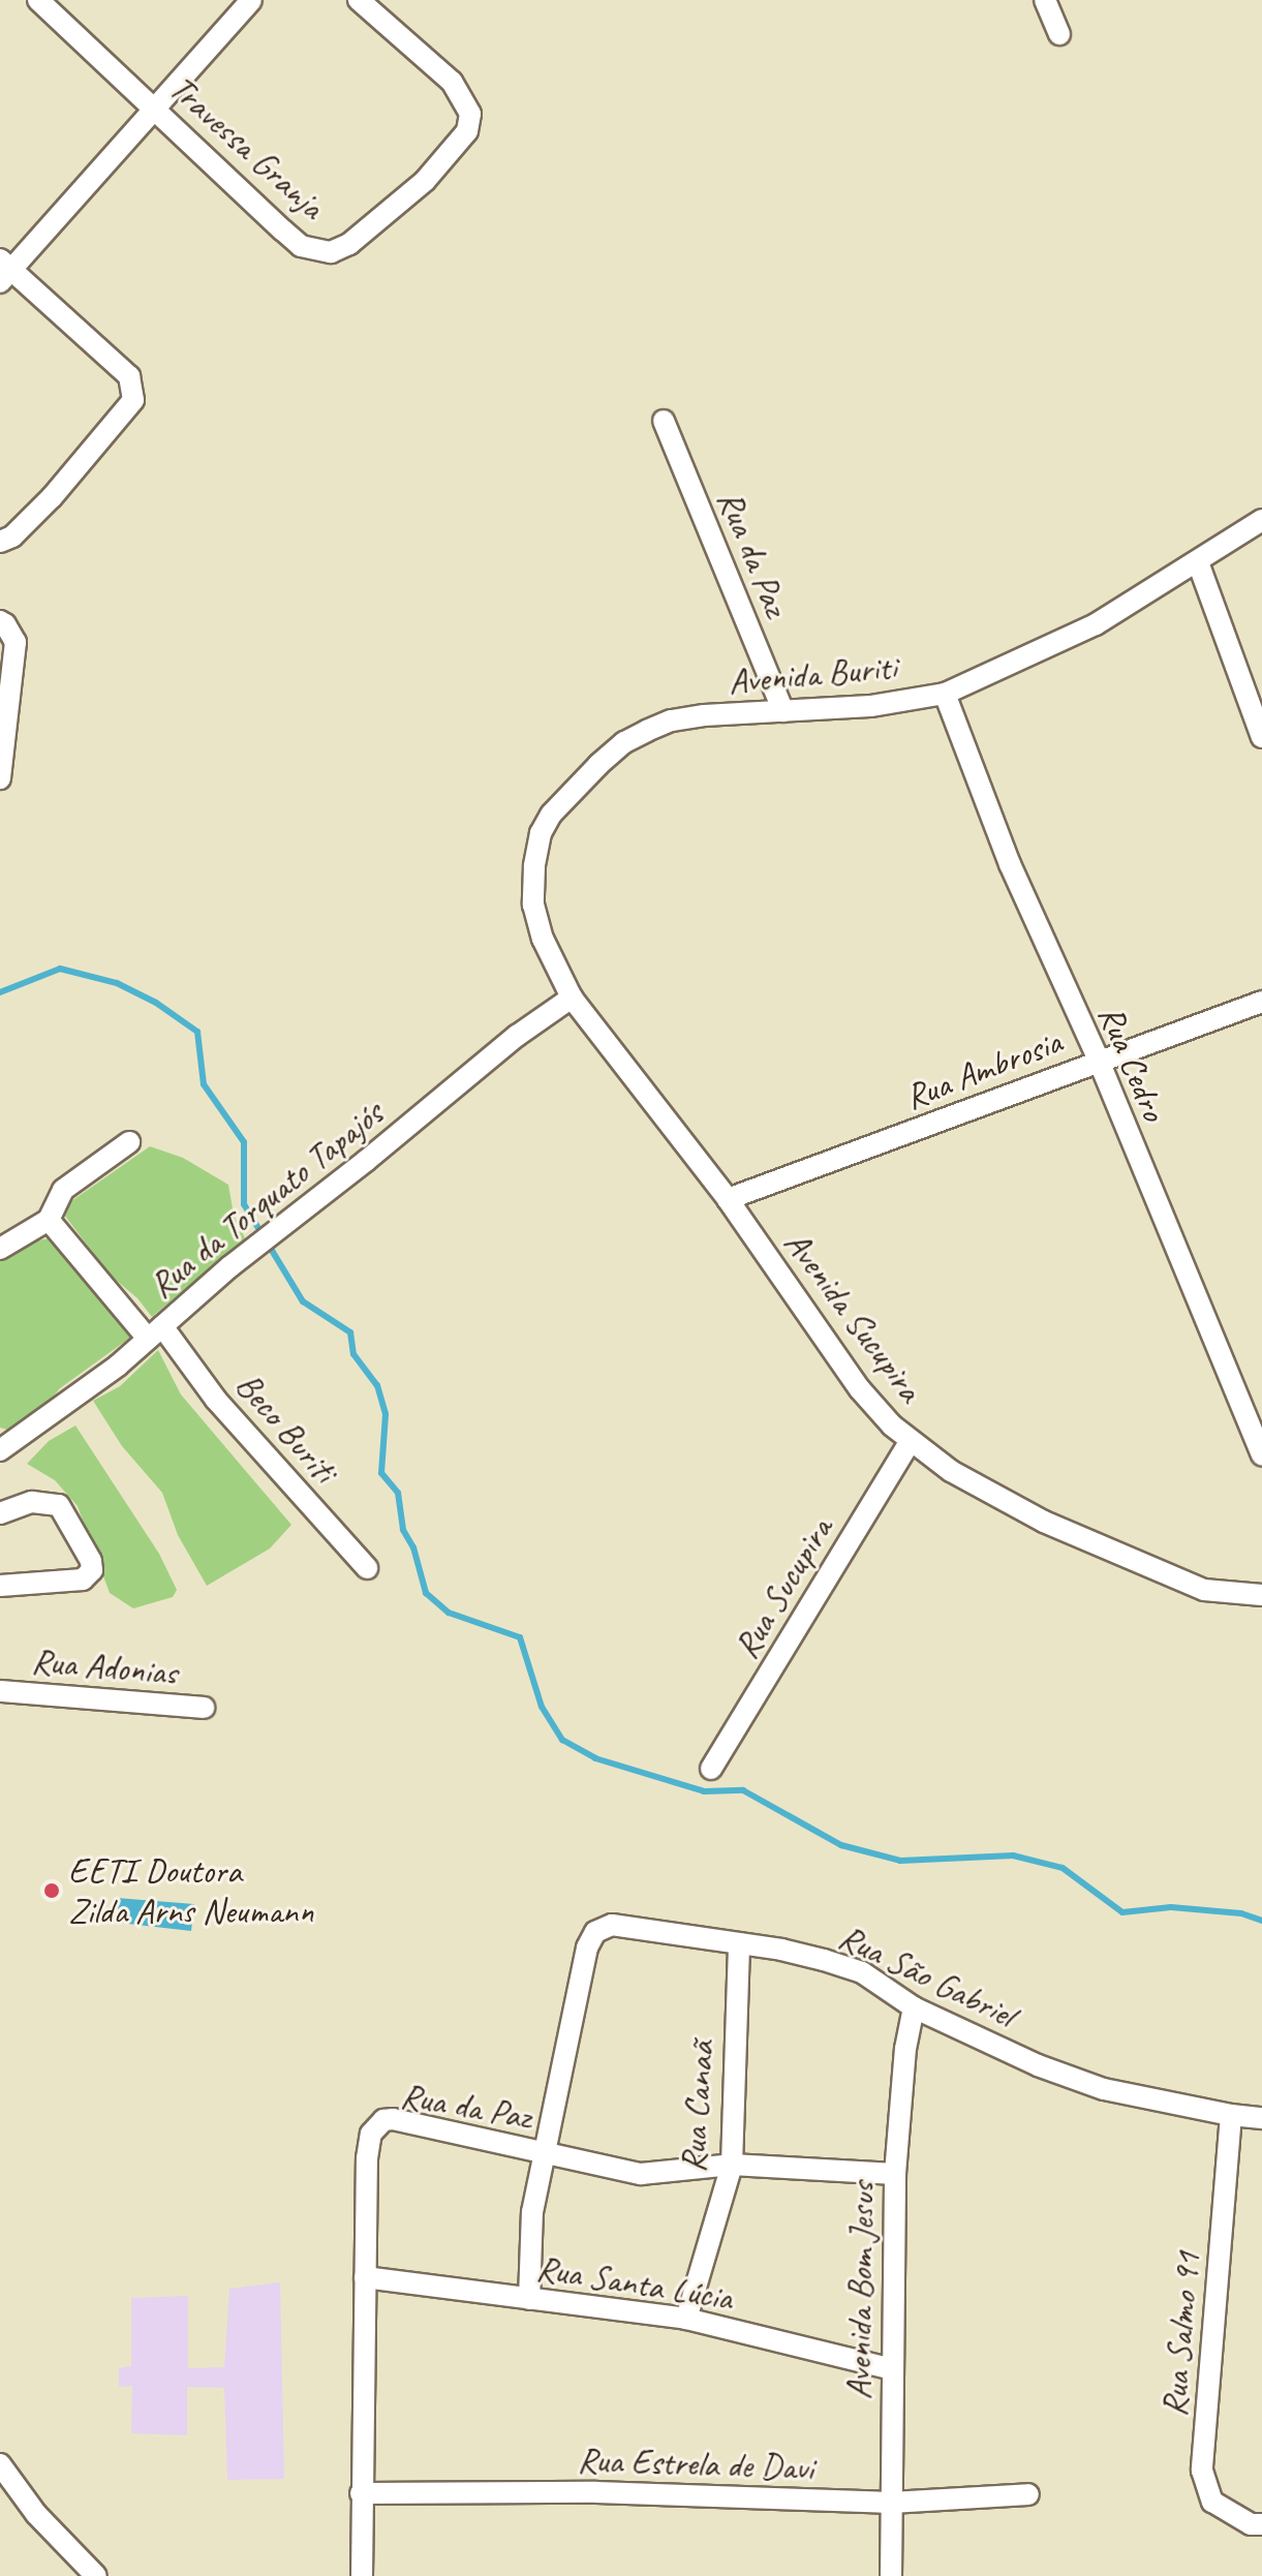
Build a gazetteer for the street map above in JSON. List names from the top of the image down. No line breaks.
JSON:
{"streets":{"street":["Travessa Granja","Rua da Paz","Avenida Buriti","Rua Cedro","Rua Ambrosia","Rua da Torquato Tapajós","Avenida Sucupira","Beco Buriti","Rua Sucupira","Rua Adonias","Rua São Gabriel","Rua Canaã","Rua Santa Lúcia","Avenida Bom Jesus","Rua Salmo 91","Rua Estrela de Davi"]},"crossings":[["Rua da Paz","Avenida Buriti"],["Rua da Paz","Rua São Gabriel"],["Rua da Paz","Rua Canaã"],["Rua da Paz","Rua Santa Lúcia"],["Rua da Paz","Avenida Bom Jesus"],["Rua da Paz","Rua Estrela de Davi"],["Avenida Buriti","Rua Cedro"],["Avenida Buriti","Rua da Torquato Tapajós"],["Avenida Buriti","Avenida Sucupira"],["Rua Cedro","Rua Ambrosia"],["Rua Ambrosia","Avenida Sucupira"],["Rua da Torquato Tapajós","Avenida Sucupira"],["Rua da Torquato Tapajós","Beco Buriti"],["Avenida Sucupira","Rua Sucupira"],["Rua São Gabriel","Rua Canaã"],["Rua São Gabriel","Rua Santa Lúcia"],["Rua São Gabriel","Avenida Bom Jesus"],["Rua São Gabriel","Rua Salmo 91"],["Rua Canaã","Rua Santa Lúcia"],["Rua Santa Lúcia","Avenida Bom Jesus"],["Avenida Bom Jesus","Rua Estrela de Davi"]],"places":["EETI Doutora Zilda Arns Neumann"]}
